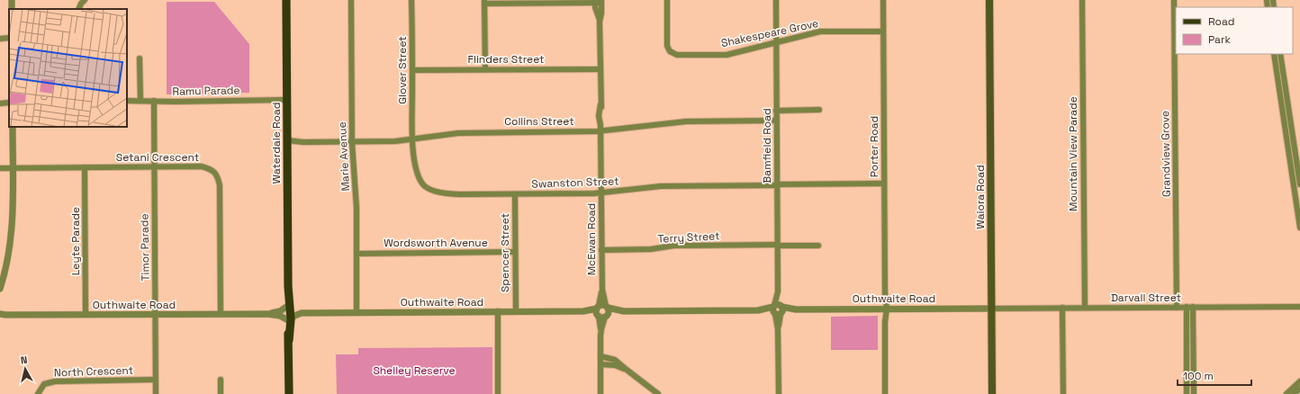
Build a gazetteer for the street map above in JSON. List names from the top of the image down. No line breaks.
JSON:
{"streets":{"main road":["Waterdale Road","Waiora Road"],"street":["Shakespeare Grove","Flinders Street","Glover Street","Ramu Parade","Collins Street","Bamfield Road","Porter Road","Mountain View Parade","Grandview Grove","Marie Avenue","Setani Crescent","Swanston Street","Terry Street","McEwan Road","Leyte Parade","Wordsworth Avenue","Timor Parade","Spencer Street","Darvall Street","Outhwaite Road","North Crescent"]},"crossings":[["Shakespeare Grove","Bamfield Road"],["Shakespeare Grove","Porter Road"],["Flinders Street","Glover Street"],["Flinders Street","McEwan Road"],["Glover Street","Collins Street"],["Glover Street","Swanston Street"],["Ramu Parade","Waterdale Road"],["Ramu Parade","Timor Parade"],["Collins Street","Waterdale Road"],["Collins Street","Bamfield Road"],["Collins Street","Marie Avenue"],["Collins Street","Swanston Street"],["Collins Street","McEwan Road"],["Waterdale Road","Outhwaite Road"],["Bamfield Road","Swanston Street"],["Bamfield Road","Terry Street"],["Bamfield Road","Outhwaite Road"],["Porter Road","Swanston Street"],["Porter Road","Outhwaite Road"],["Mountain View Parade","Darvall Street"],["Grandview Grove","Darvall Street"],["Marie Avenue","Wordsworth Avenue"],["Marie Avenue","Outhwaite Road"],["Setani Crescent","Leyte Parade"],["Setani Crescent","Timor Parade"],["Setani Crescent","Outhwaite Road"],["Swanston Street","McEwan Road"],["Swanston Street","Spencer Street"],["Waiora Road","Darvall Street"],["Waiora Road","Outhwaite Road"],["Terry Street","McEwan Road"],["McEwan Road","Outhwaite Road"],["Leyte Parade","Outhwaite Road"],["Wordsworth Avenue","Spencer Street"],["Timor Parade","Outhwaite Road"],["Timor Parade","North Crescent"],["Spencer Street","Outhwaite Road"],["Darvall Street","Outhwaite Road"]],"parks":["Shelley Reserve"],"legend":["Road","Park"],"scale_bar":"100 m","north":"top"}
